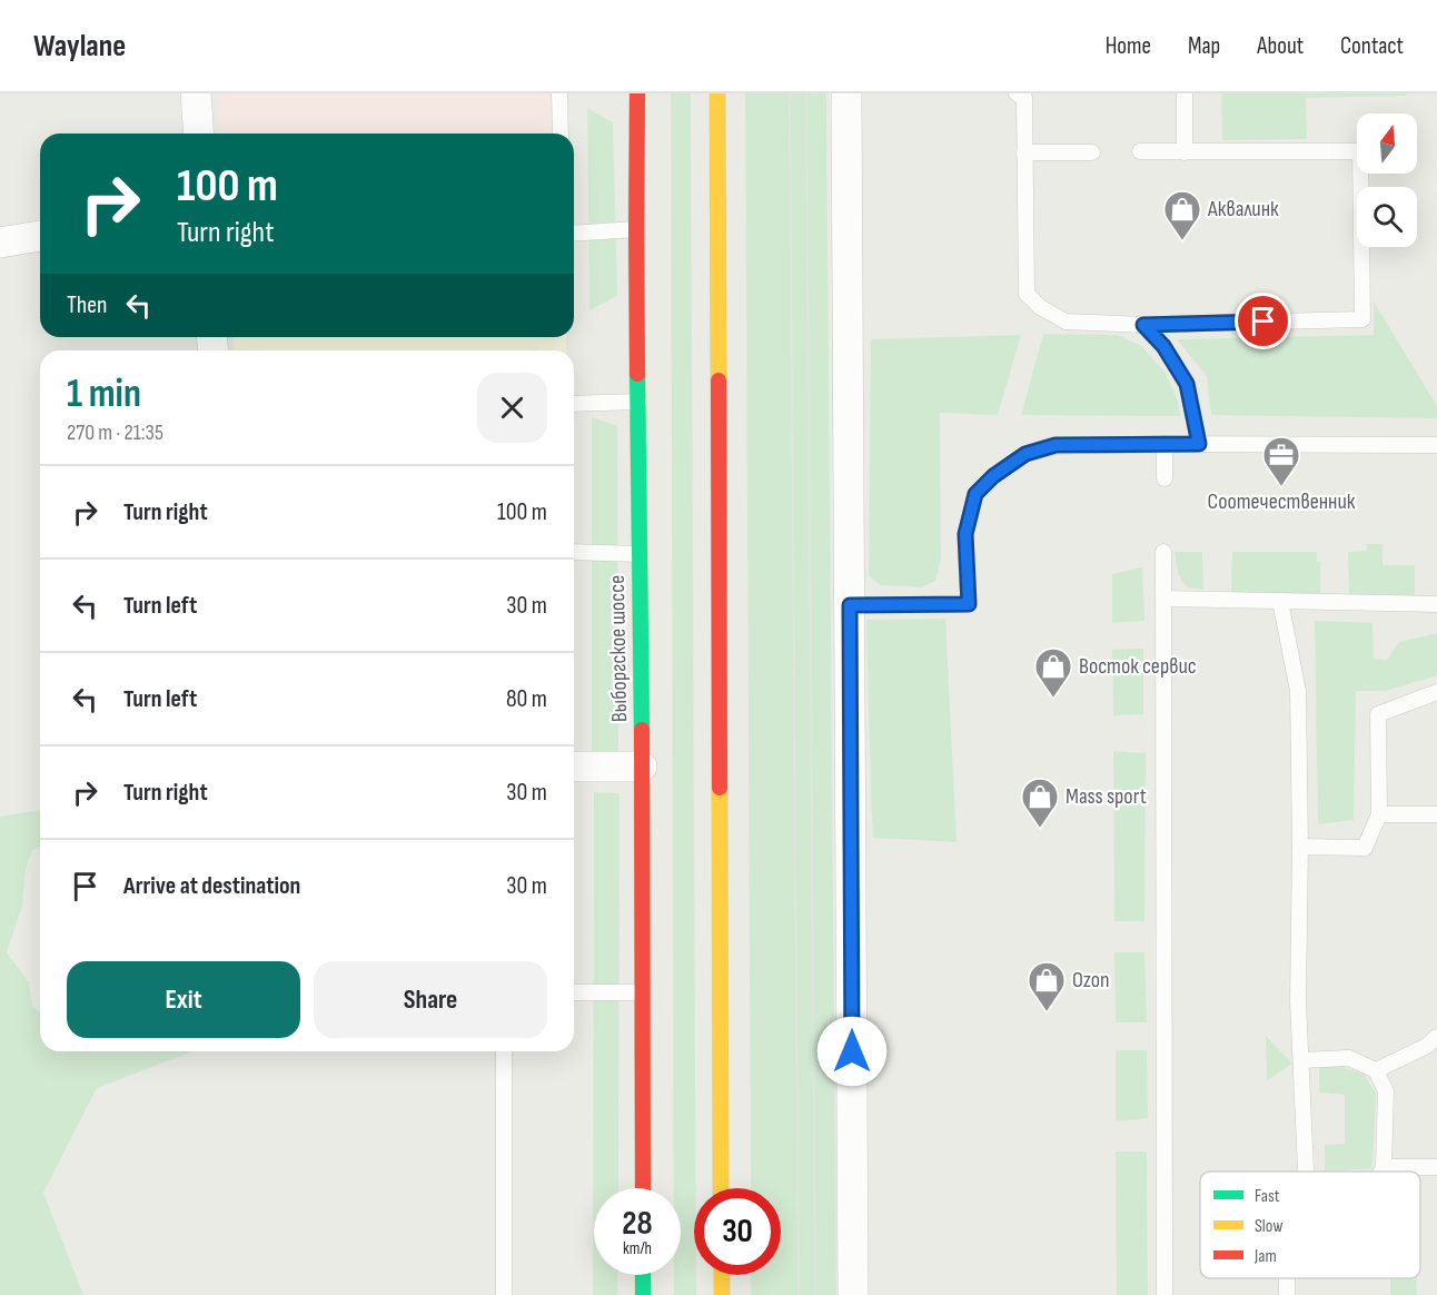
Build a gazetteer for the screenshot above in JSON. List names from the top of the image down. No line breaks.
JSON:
{"streets":{"main road":["Выборгское шоссе"]},"places":{"shop":["Аквалинк","Восток сервис","Mass sport","Ozon"],"office":["Соотечественник"]},"legend":["Fast","Slow","Jam"],"north":"top","page":{"header":"Waylane","nav":["Home","Map","About","Contact"],"turn":["100 m","Turn right"],"then":"Then","heading":["1 min","270 m · 21:35"],"list":[{"name":"Turn right","value":"100 m"},{"name":"Turn left","value":"30 m"},{"name":"Turn left","value":"80 m"},{"name":"Turn right","value":"30 m"},{"name":"Arrive at destination","value":"30 m"}],"buttons":["Exit","Share"],"speed":"28 km/h","limit":"30"}}
